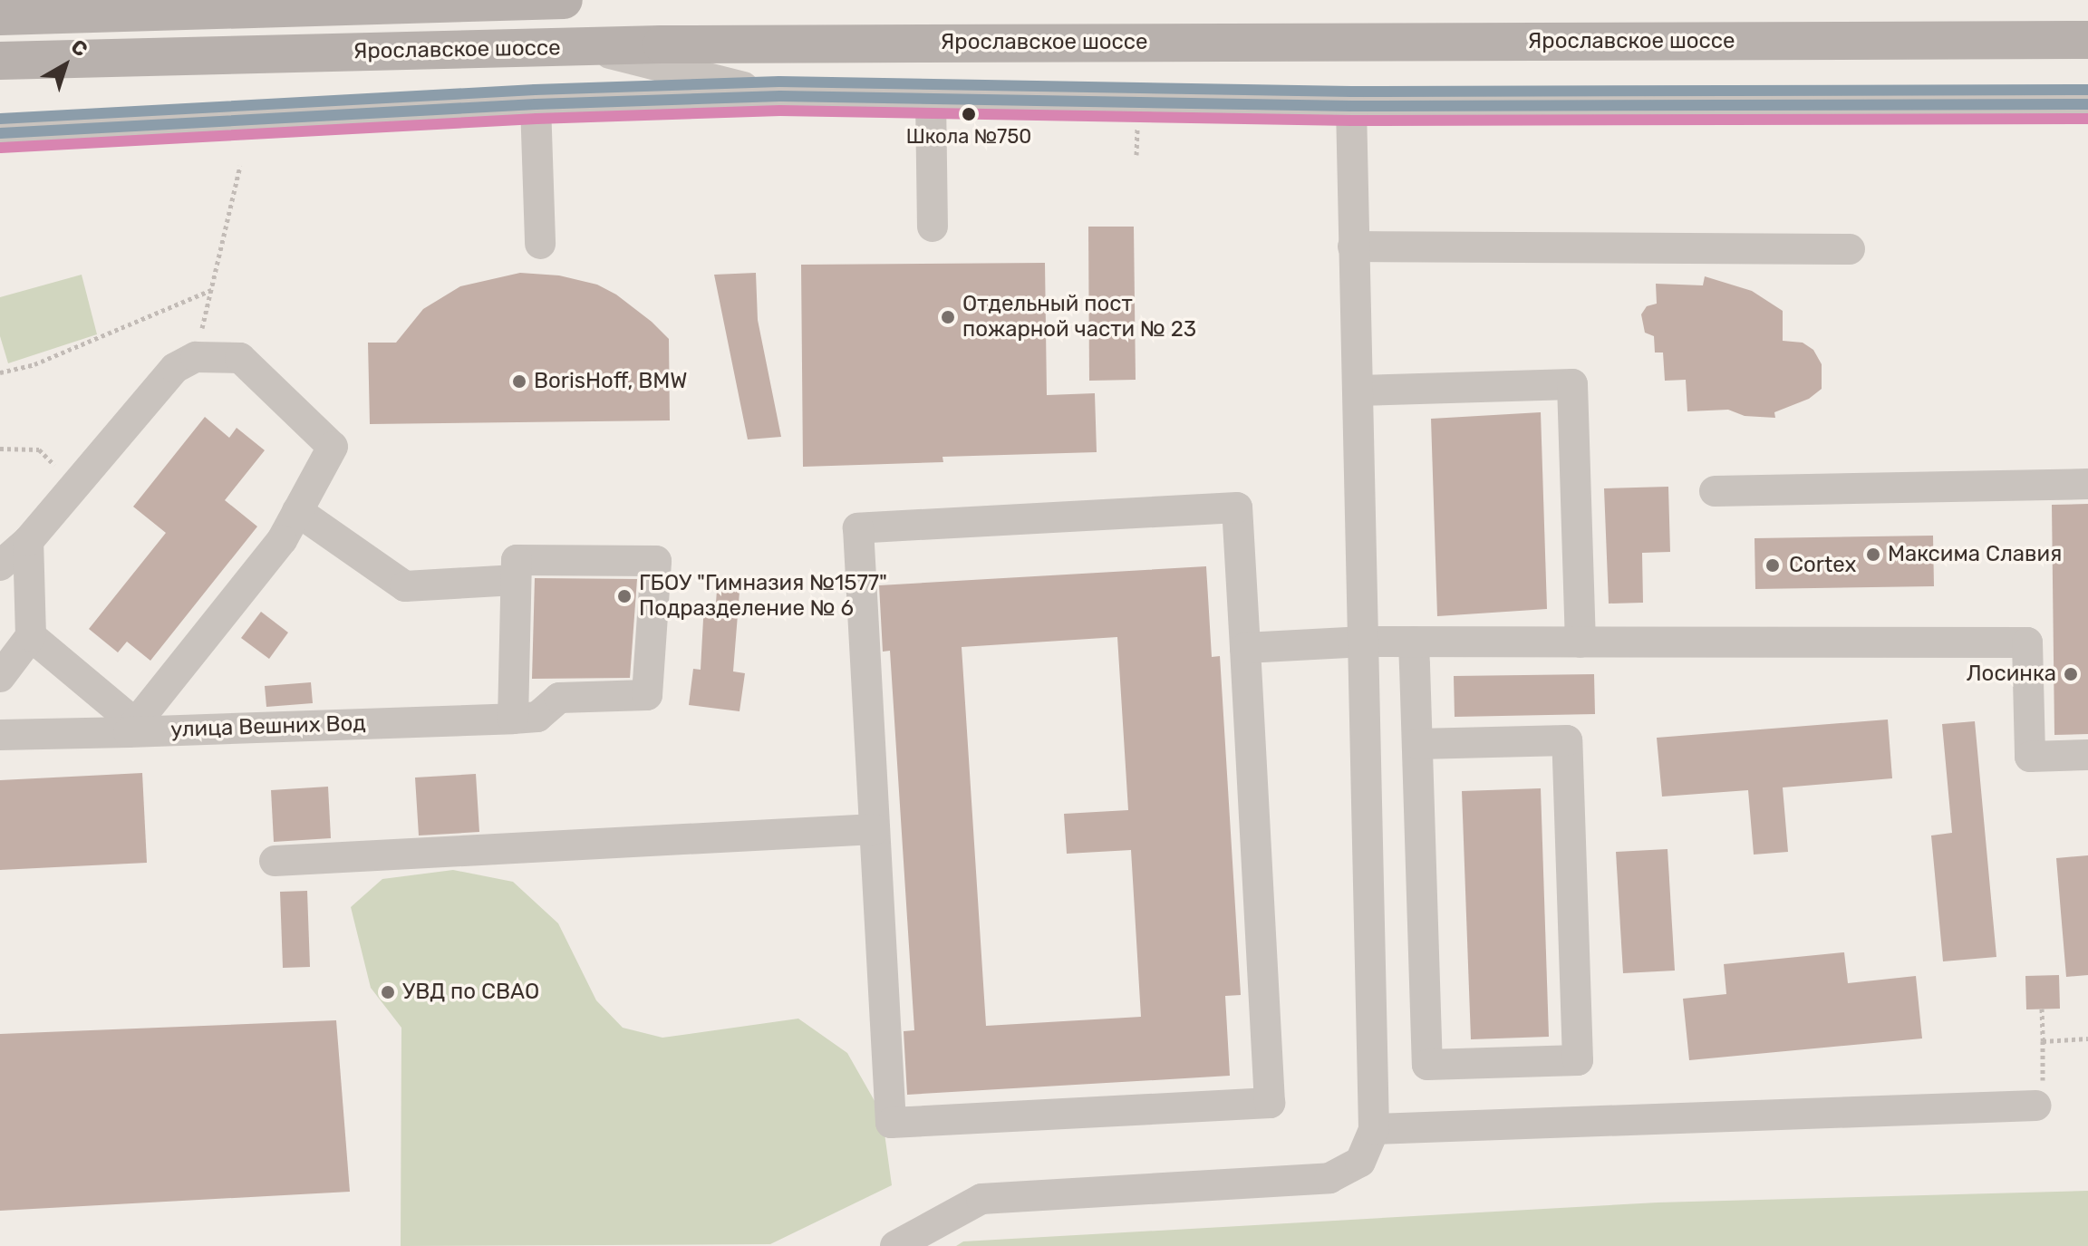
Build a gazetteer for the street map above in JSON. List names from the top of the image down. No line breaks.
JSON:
{"streets":{"main road":["Ярославское шоссе"],"street":["улица Вешних Вод"]},"places":["Школа №750","Отдельный пост пожарной части № 23","BorisHoff, BMW","Максима Славия","Cortex","ГБОУ \"Гимназия №1577\" Подразделение № 6","Лосинка","УВД по СВАО"],"north":"top right"}
